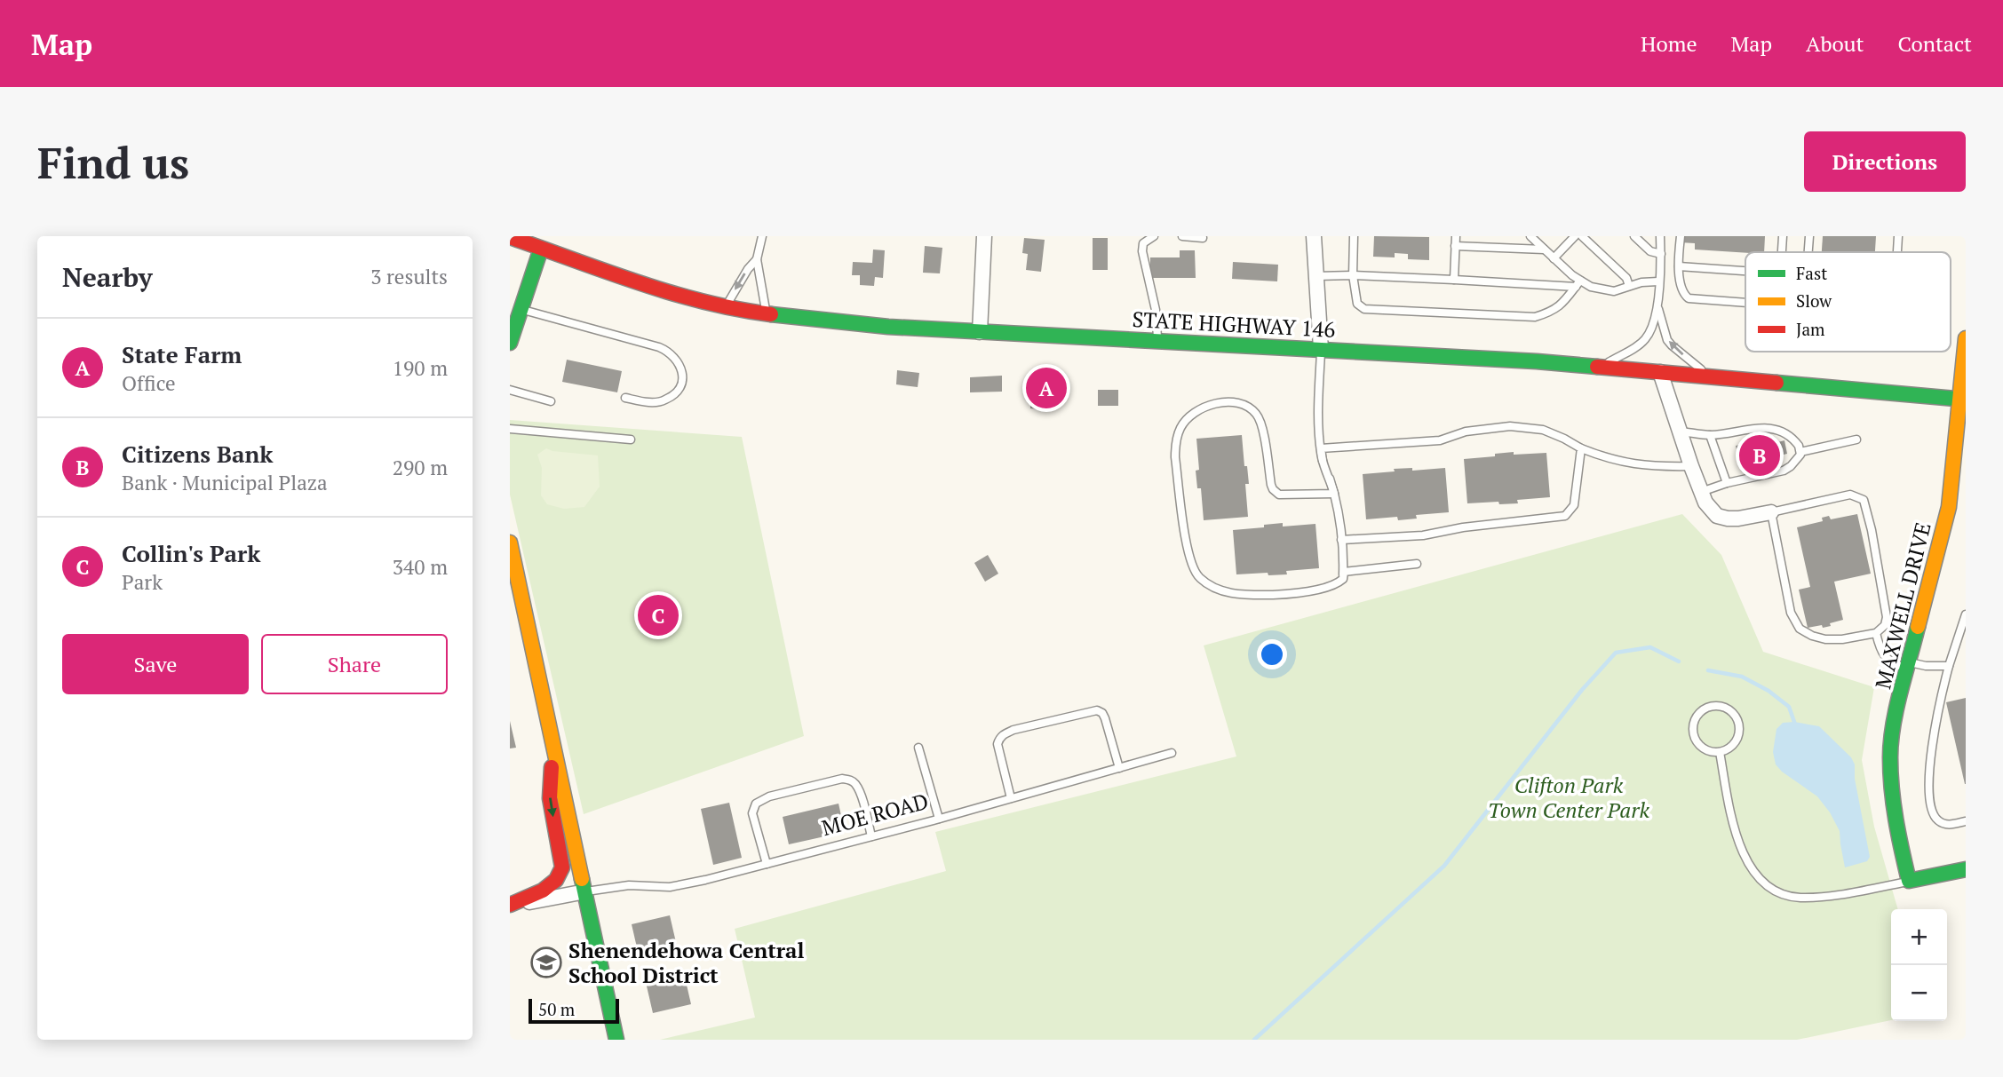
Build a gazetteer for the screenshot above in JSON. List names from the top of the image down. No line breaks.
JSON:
{"streets":{"main road":["STATE HIGHWAY 146","MAXWELL DRIVE"],"lane":["MOE ROAD"]},"crossings":[["STATE HIGHWAY 146","MAXWELL DRIVE"]],"parks":["Clifton Park Town Center Park"],"places":{"school or university":["Shenendehowa Central School District"]},"legend":["Fast","Slow","Jam"],"scale_bar":"50 m","page":{"header":"Map","nav":["Home","Map","About","Contact"],"buttons":["Directions",["Save","Share"]],"title":"Find us","heading":["Nearby","3 results"],"list":[{"mark":"A","name":"State Farm","note":"Office","value":"190 m"},{"mark":"B","name":"Citizens Bank","note":"Bank · Municipal Plaza","value":"290 m"},{"mark":"C","name":"Collin's Park","note":"Park","value":"340 m"}],"pins":["A","B","C"],"map_buttons":["+","−"],"scale":"50 m"}}
